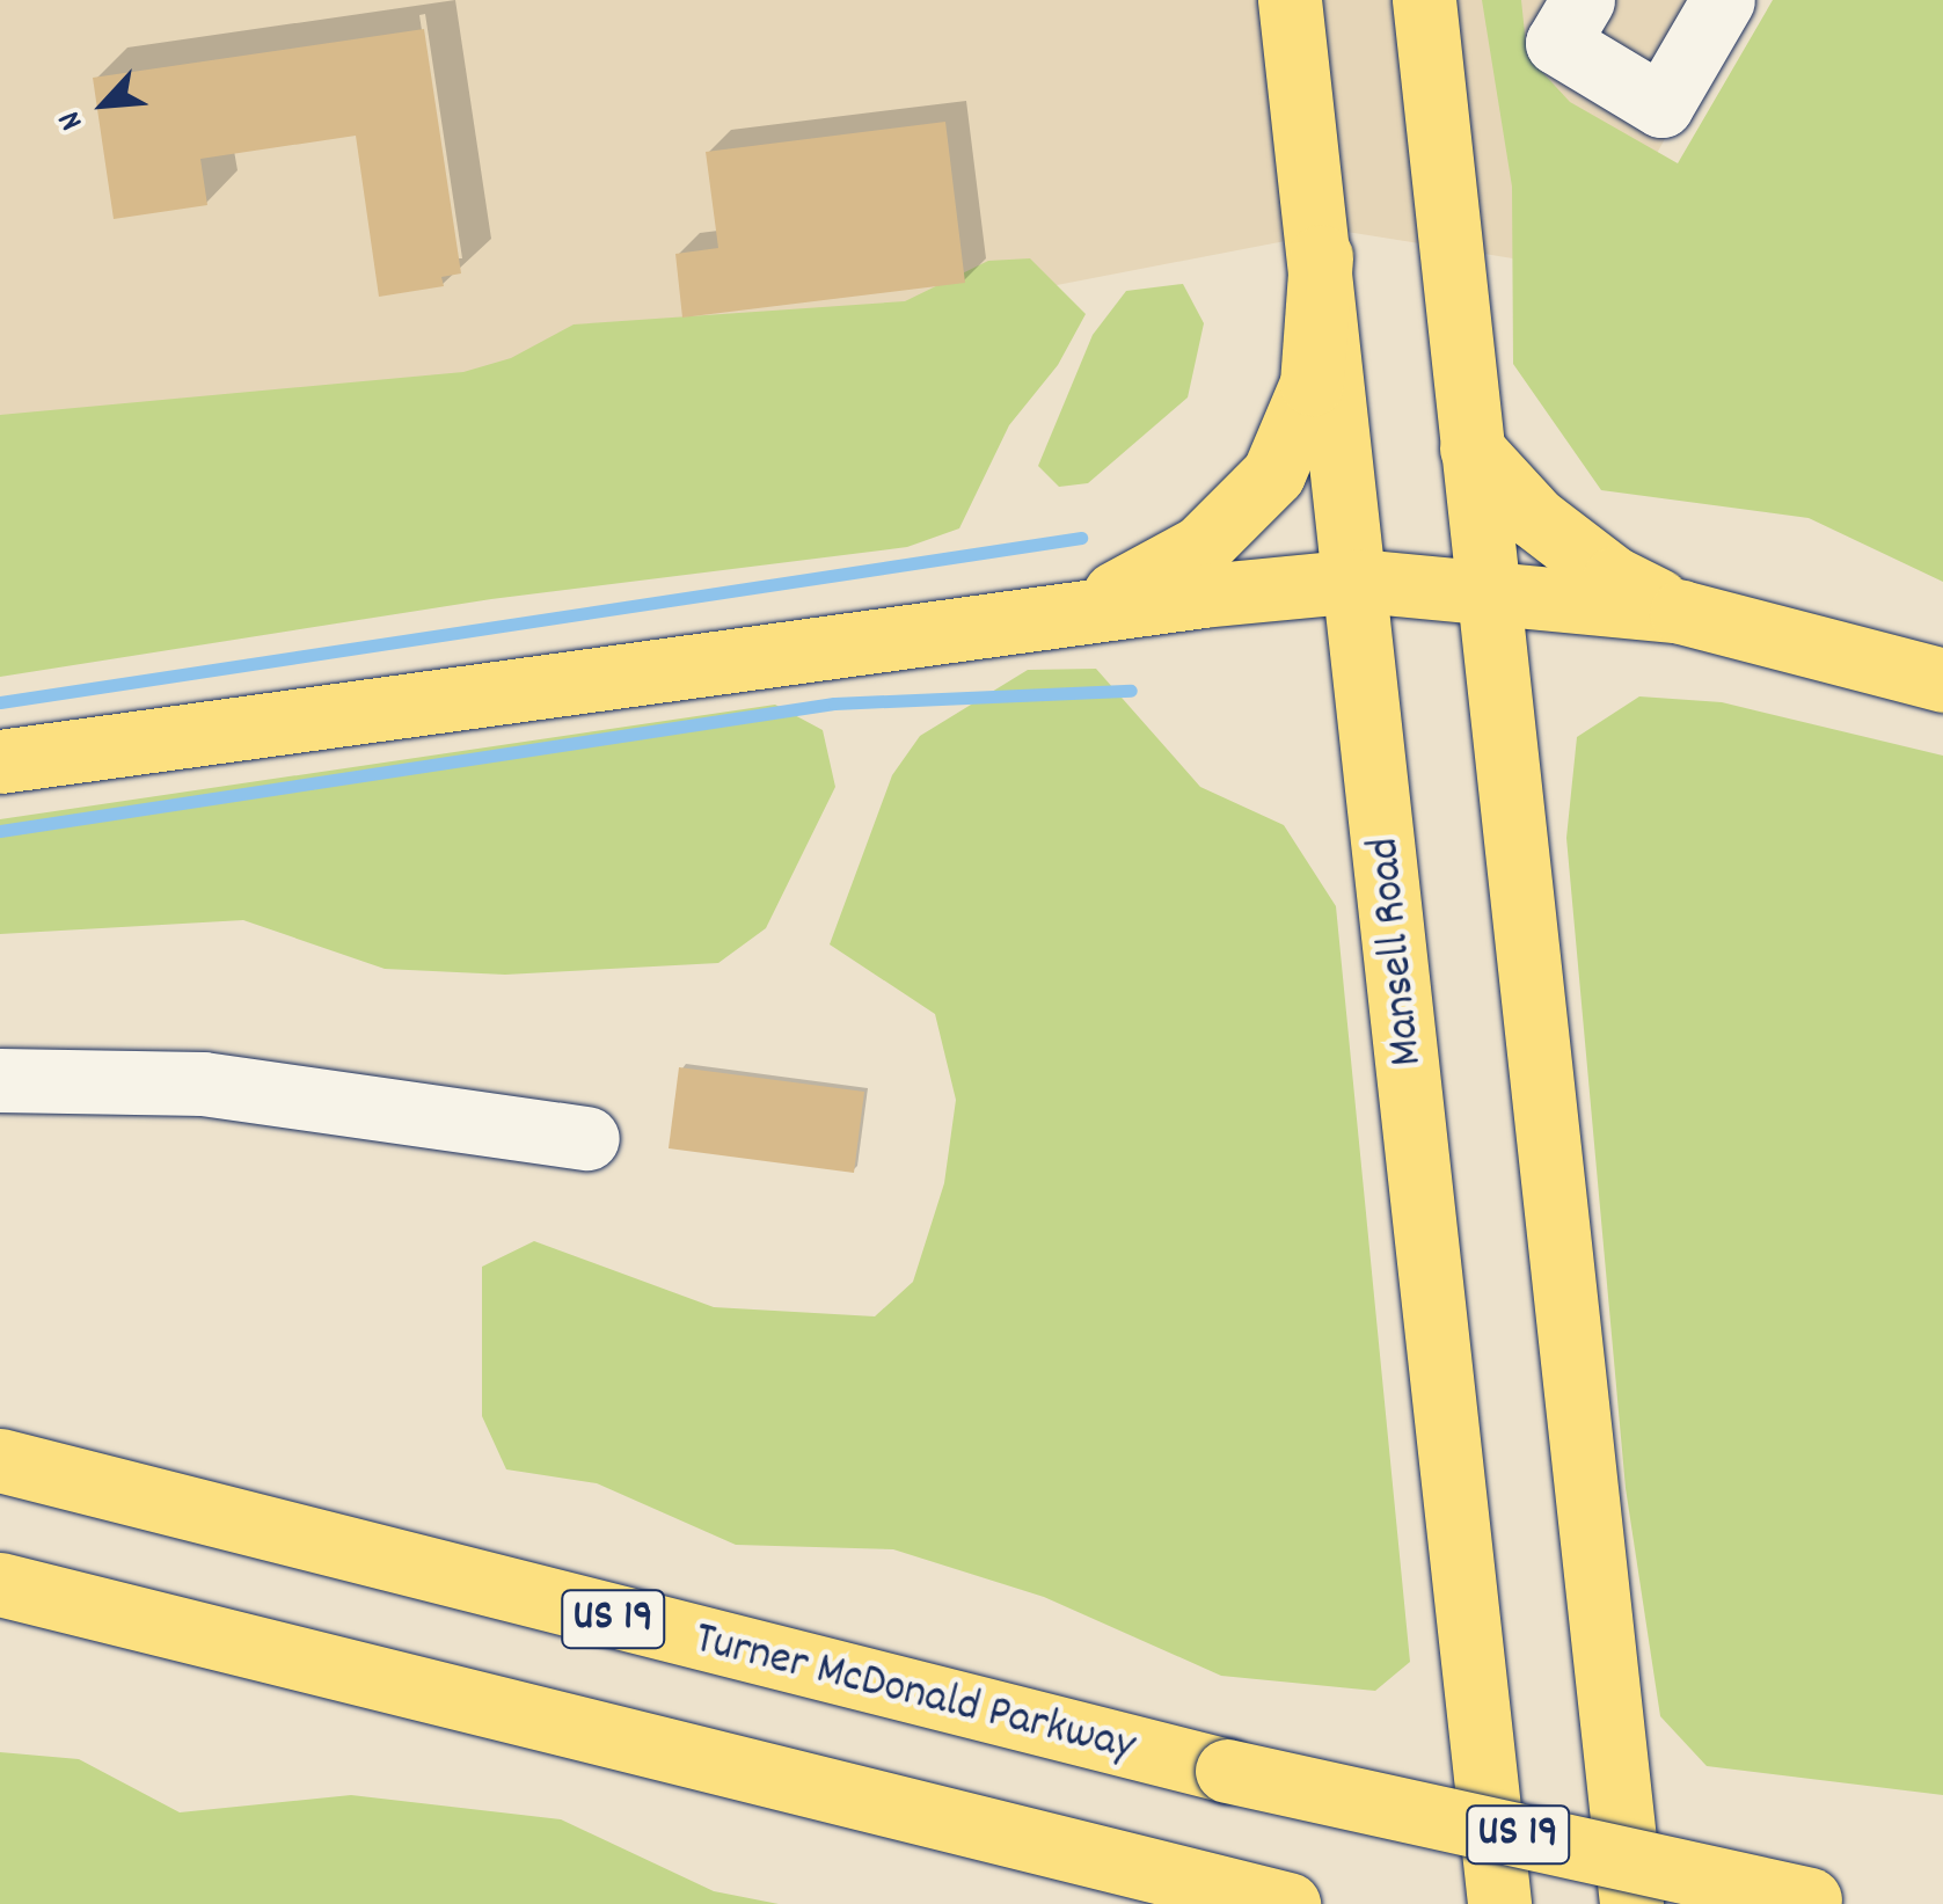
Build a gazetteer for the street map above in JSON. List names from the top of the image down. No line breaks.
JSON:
{"streets":{"main road":["Mansell Road","US 19","Turner McDonald Parkway"]},"north":"bottom left"}
